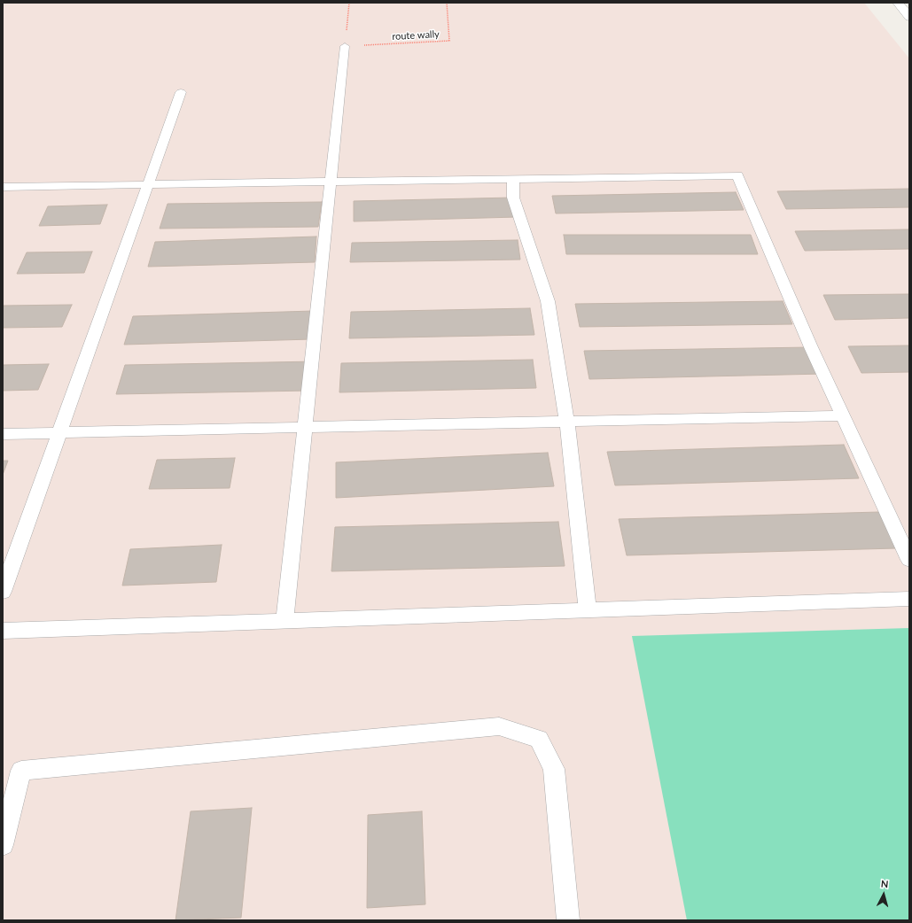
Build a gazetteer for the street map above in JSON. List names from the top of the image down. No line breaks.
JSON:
{"streets":{"path":["route wally"]},"north":"top"}
